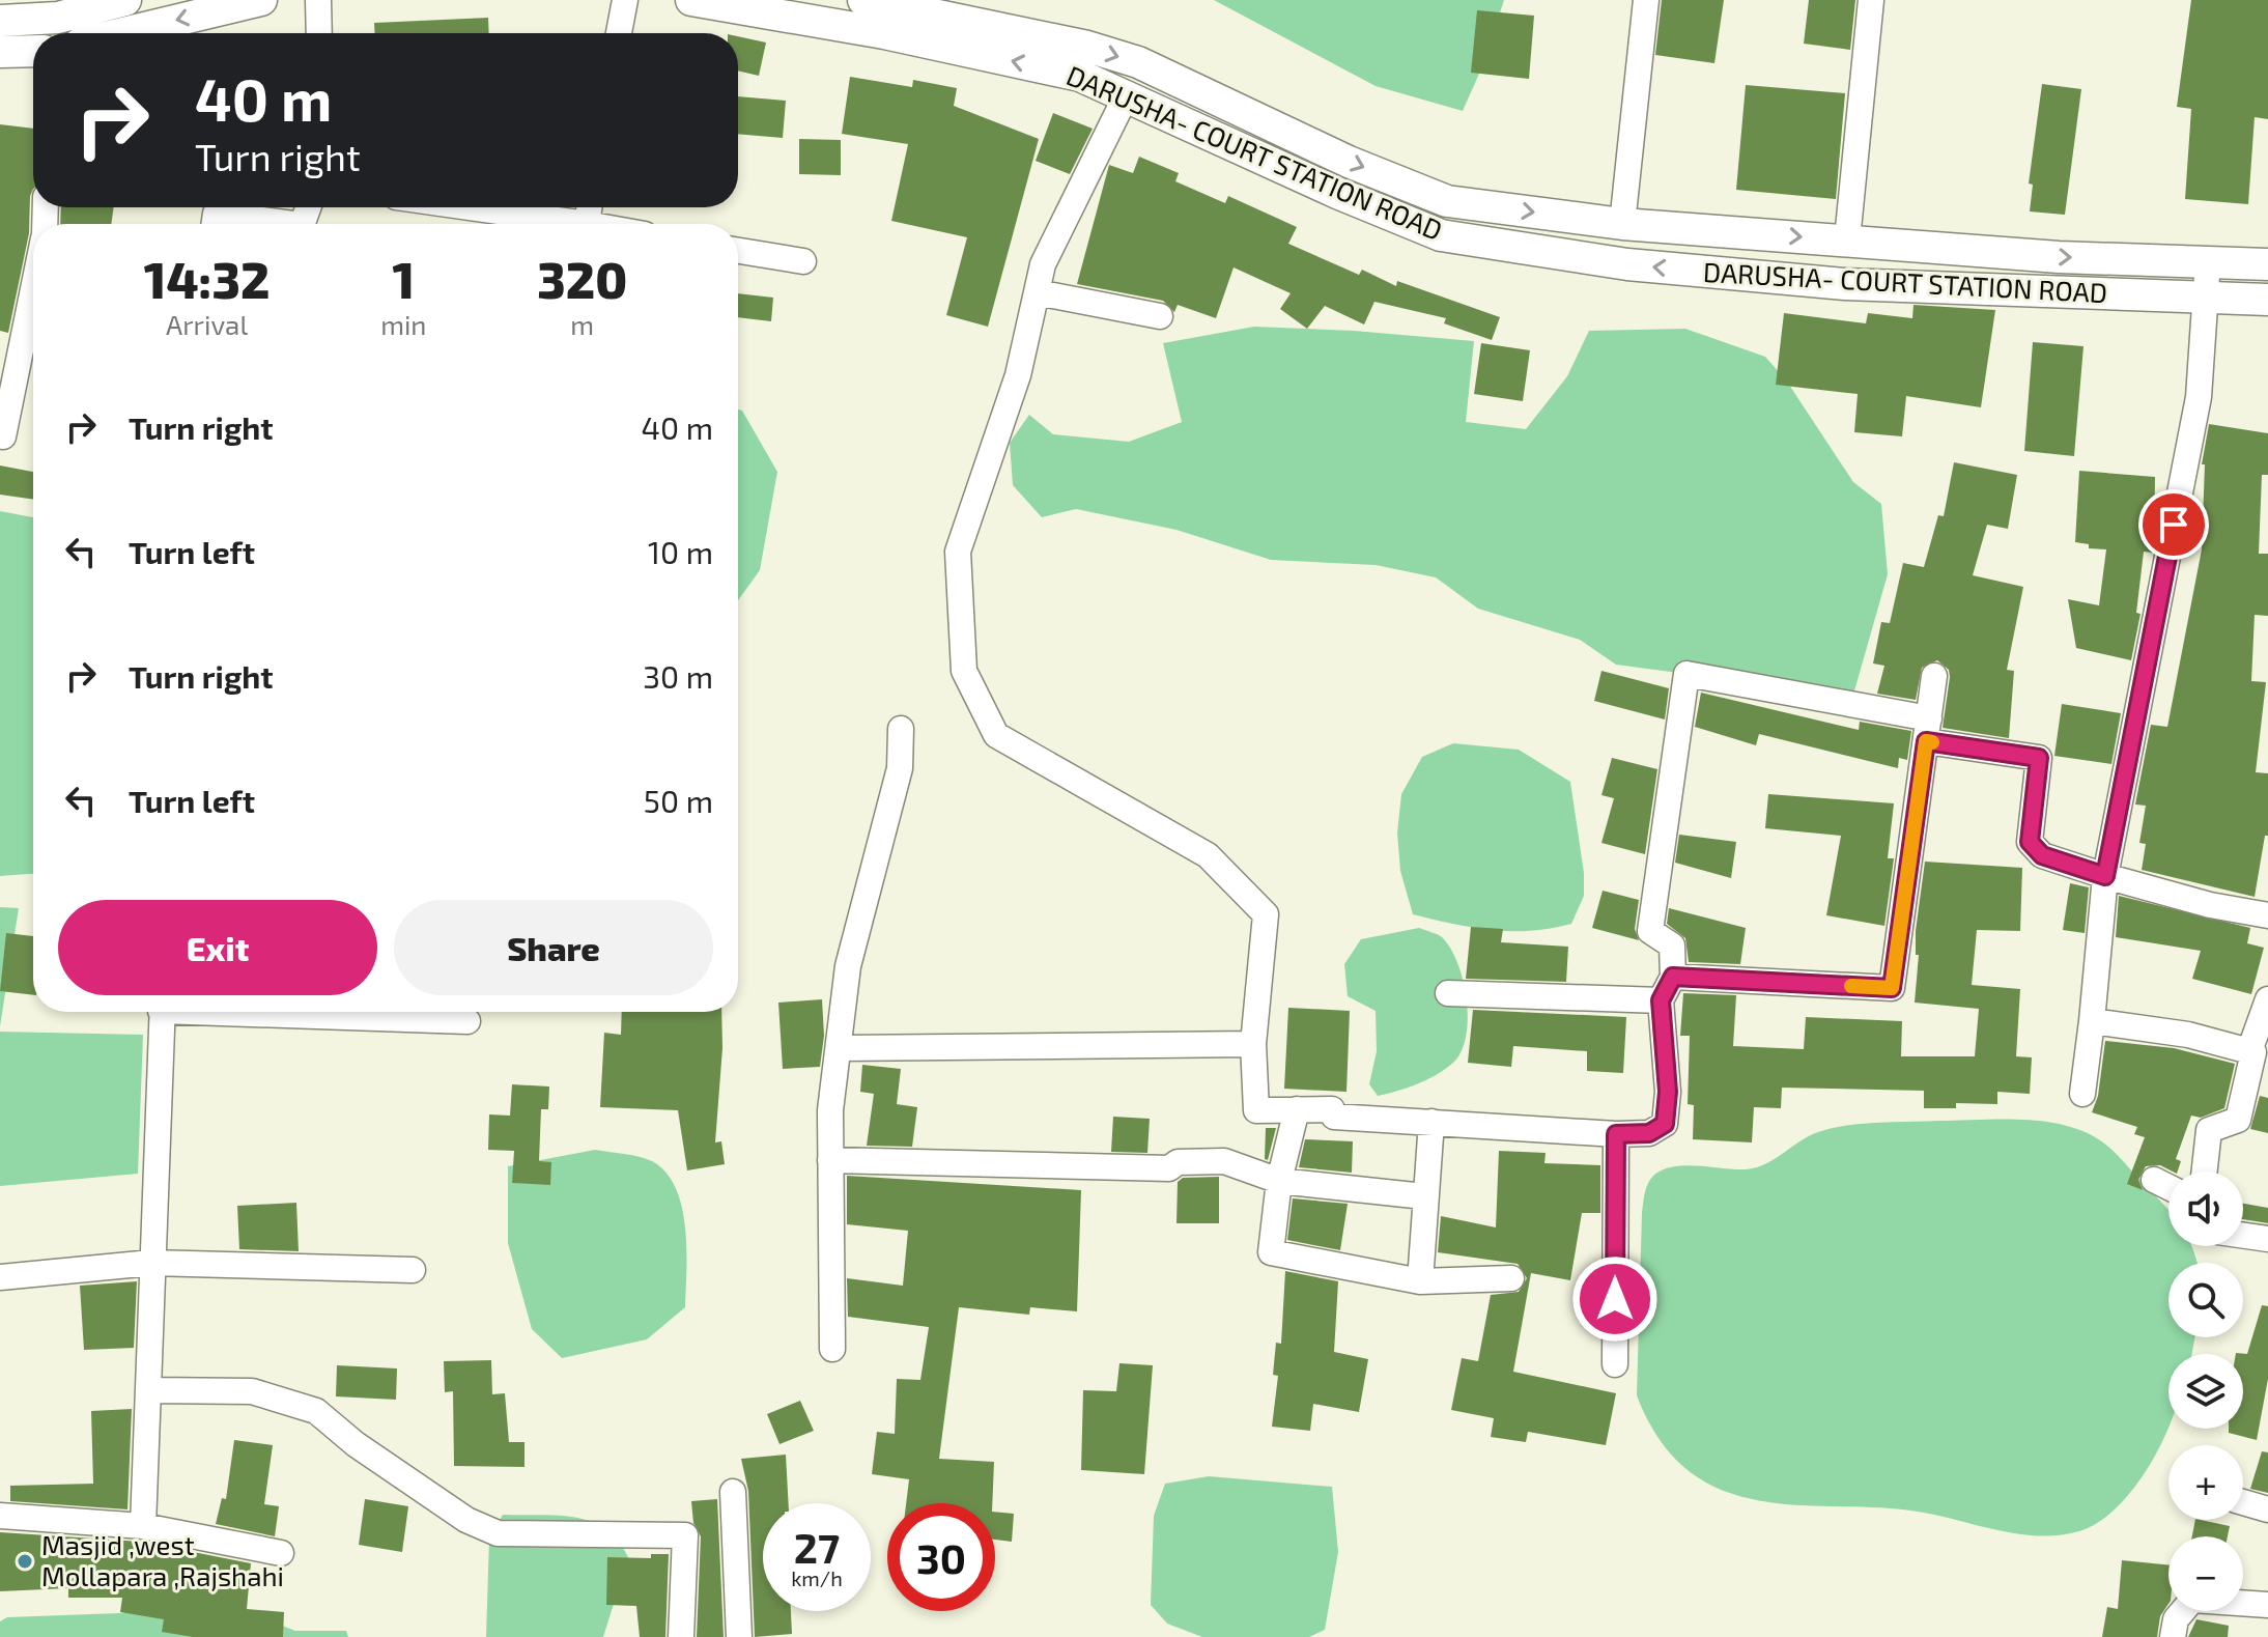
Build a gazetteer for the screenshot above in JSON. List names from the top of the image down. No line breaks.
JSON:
{"streets":{"street":["DARUSHA- COURT STATION ROAD"]},"places":["Masjid ,west Mollapara ,Rajshahi"],"page":{"turn":["40 m","Turn right"],"eta":["14:32","Arrival","1","min","320","m"],"list":[{"name":"Turn right","value":"40 m"},{"name":"Turn left","value":"10 m"},{"name":"Turn right","value":"30 m"},{"name":"Turn left","value":"50 m"}],"buttons":["Exit","Share"],"map_buttons":["+","−"],"speed":"27 km/h","limit":"30"}}
